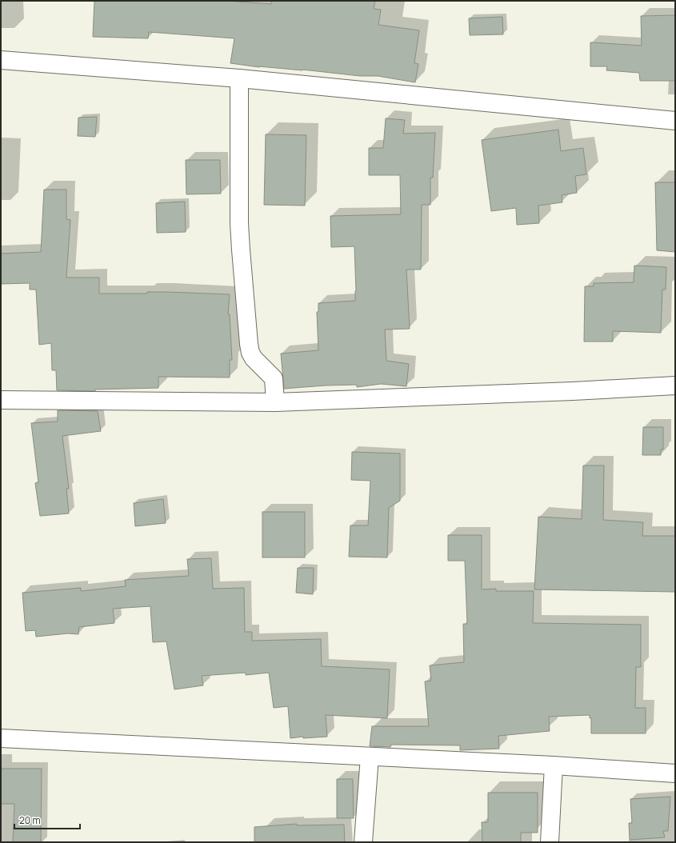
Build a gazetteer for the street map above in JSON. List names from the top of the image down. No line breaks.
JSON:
{"scale_bar":"20 m"}
